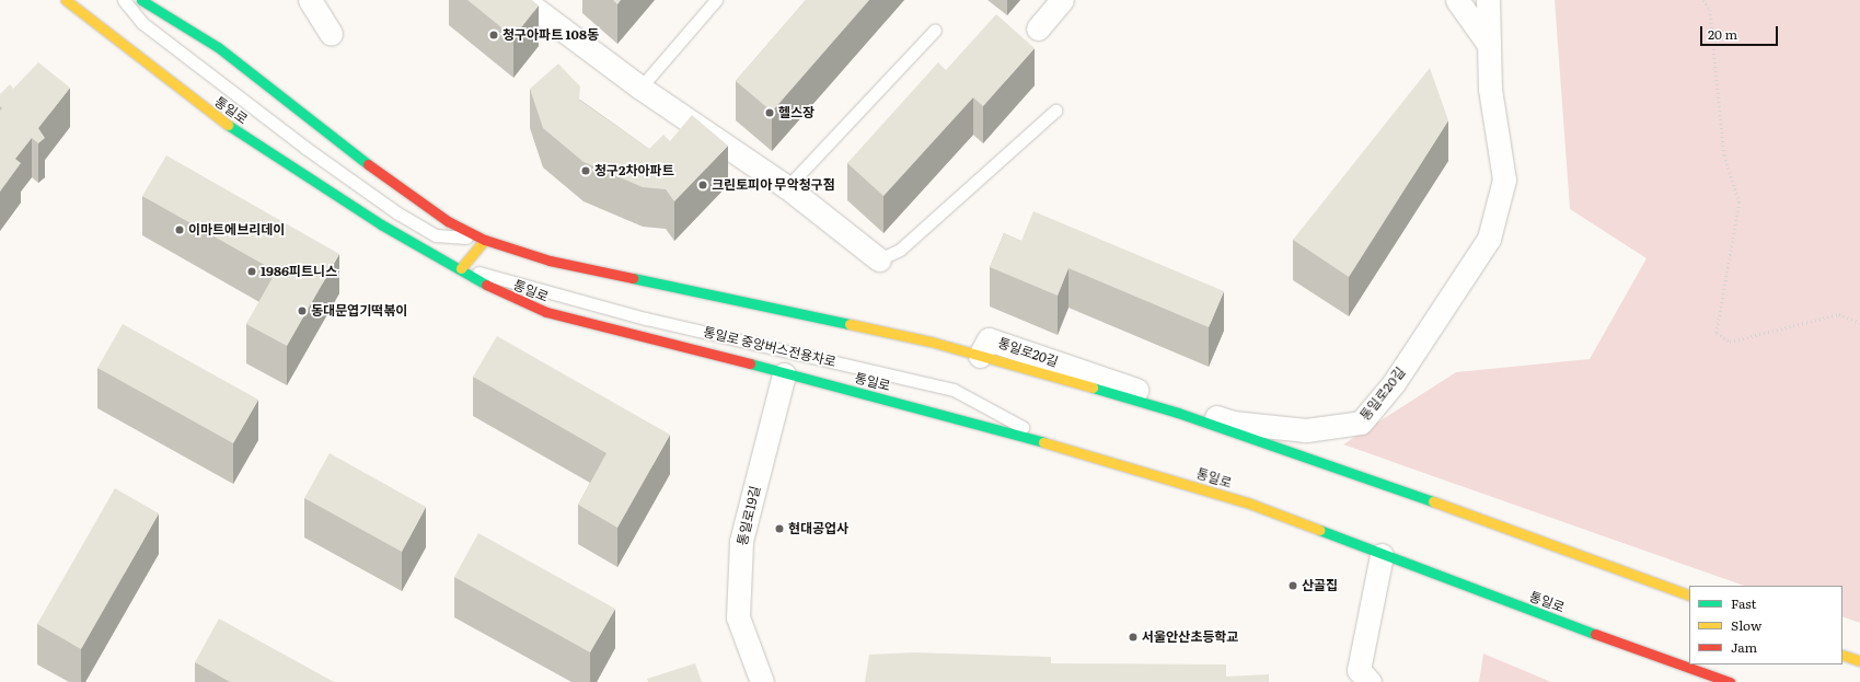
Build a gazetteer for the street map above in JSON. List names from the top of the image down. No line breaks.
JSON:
{"streets":{"main road":["통일로"],"street":["통일로20길","통일로19길"],"lane":["통일로 중앙버스전용차로"]},"crossings":[["통일로","통일로 중앙버스전용차로"],["통일로","통일로19길"]],"places":["청구아파트 108동","헬스장","청구2차아파트","크린토피아 무악청구점","이마트에브리데이","1986피트니스","동대문엽기떡볶이","현대공업사","산골집","서울안산초등학교"],"legend":["Fast","Slow","Jam"],"scale_bar":"20 m"}
